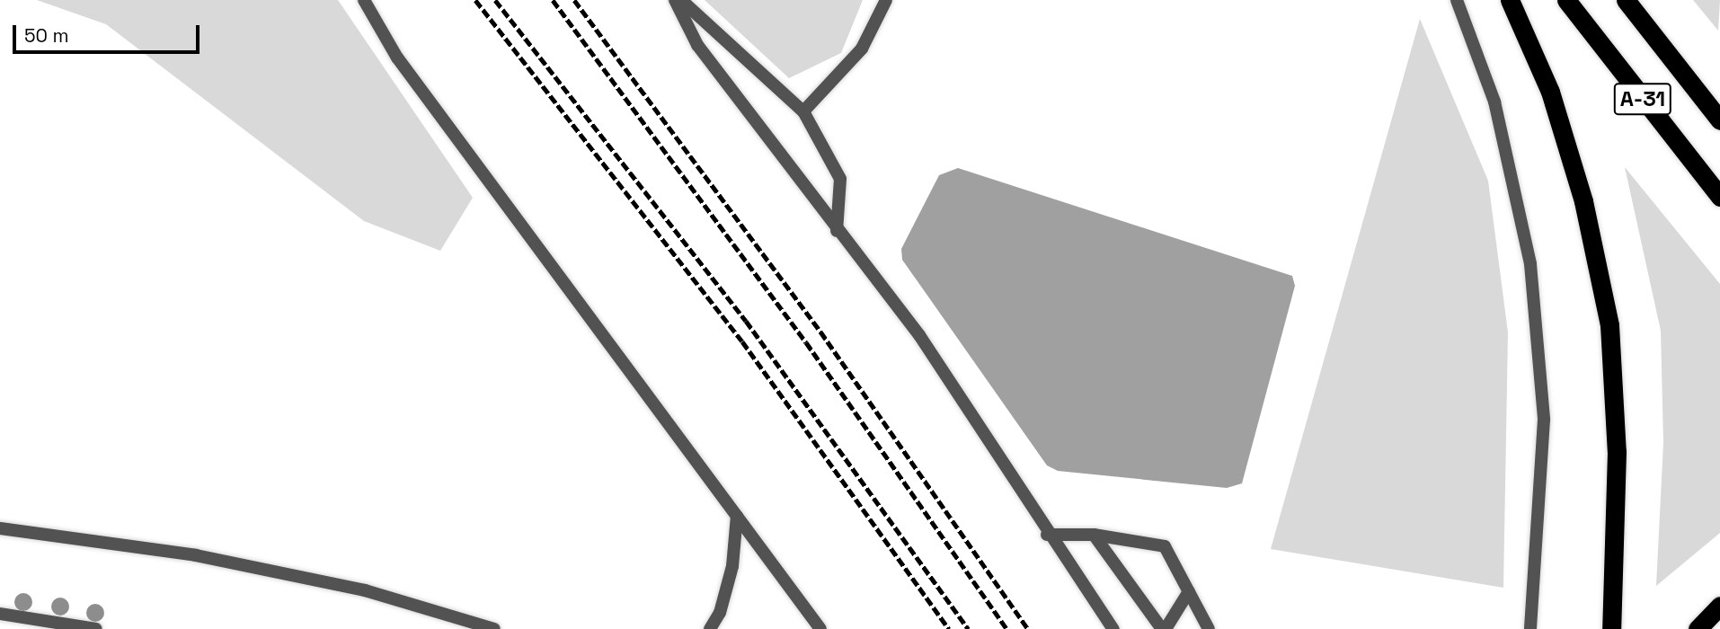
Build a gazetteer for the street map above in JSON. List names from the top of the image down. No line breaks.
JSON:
{"streets":{"highway":["A-31"]},"scale_bar":"50 m"}
